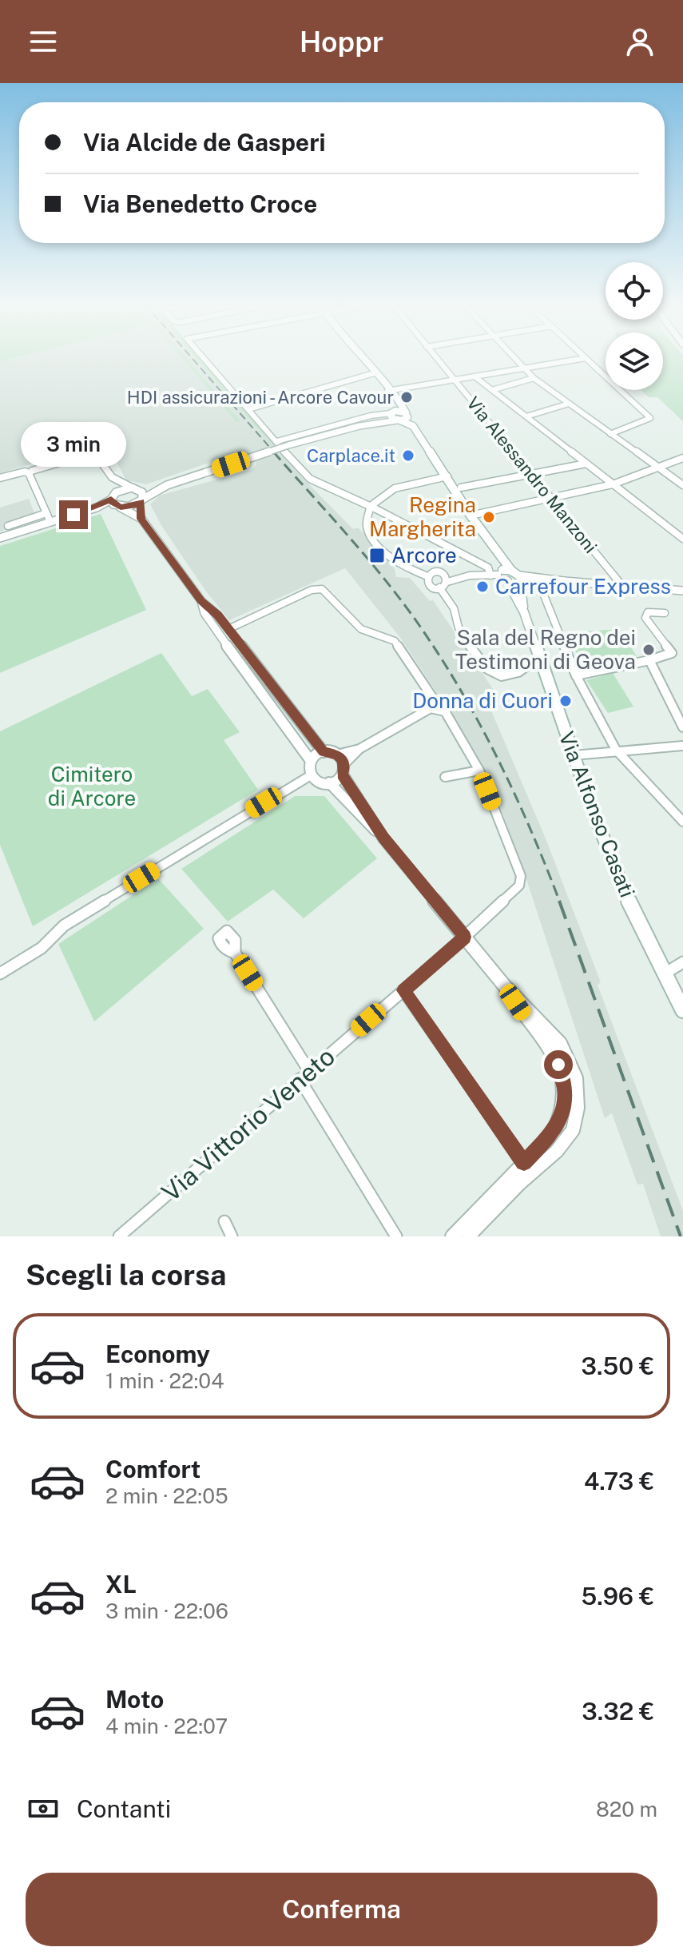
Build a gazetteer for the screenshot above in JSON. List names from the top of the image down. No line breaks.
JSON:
{"streets":{"main road":["Via Alfonso Casati"],"street":["Via Alessandro Manzoni","Via Vittorio Veneto"]},"parks":["Cimitero di Arcore"],"places":{"other":["HDI assicurazioni - Arcore Cavour","Carplace.it","Regina Margherita","Carrefour Express","Sala del Regno dei Testimoni di Geova","Donna di Cuori"],"transit":["Arcore"]},"page":{"header":"Hoppr","banner":["Via Alcide de Gasperi","Via Benedetto Croce"],"bubble":"3 min","heading":"Scegli la corsa","list":[{"name":"Economy","note":"1 min · 22:04","value":"3.50 €"},{"name":"Comfort","note":"2 min · 22:05","value":"4.73 €"},{"name":"XL","note":"3 min · 22:06","value":"5.96 €"},{"name":"Moto","note":"4 min · 22:07","value":"3.32 €"}],"pay":["Contanti","820 m"],"buttons":"Conferma"}}
